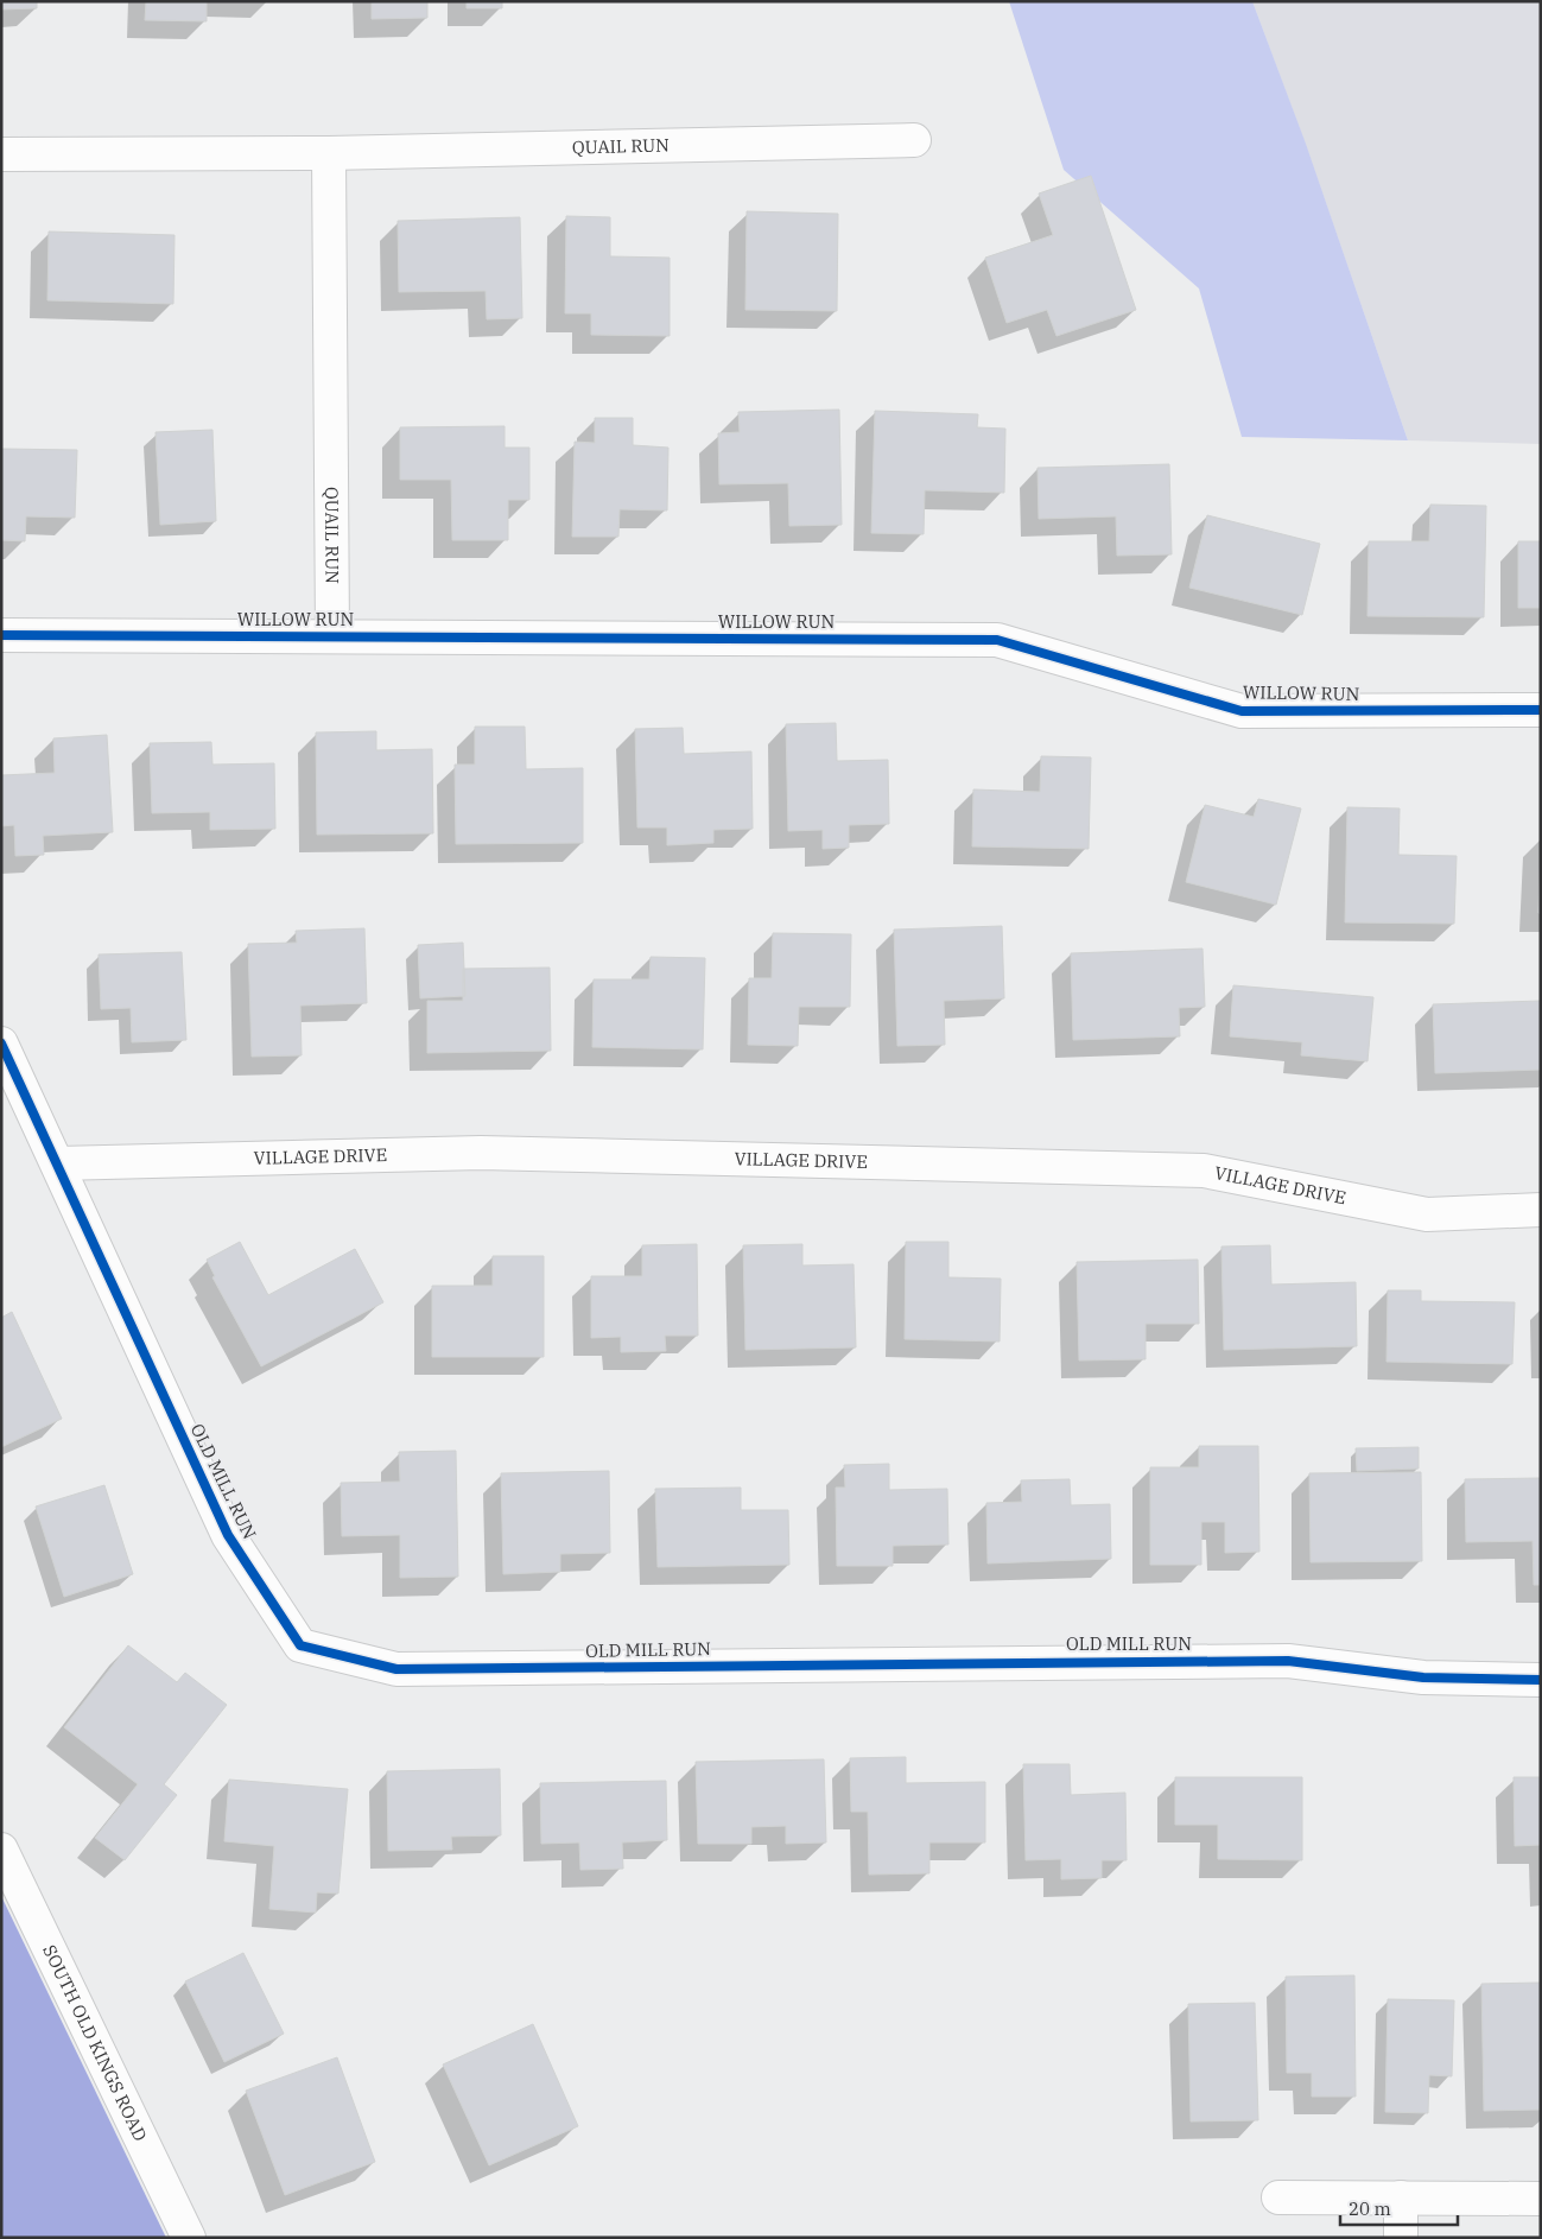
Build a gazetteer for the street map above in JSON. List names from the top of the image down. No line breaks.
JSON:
{"streets":{"street":["QUAIL RUN","WILLOW RUN","VILLAGE DRIVE","OLD MILL RUN","SOUTH OLD KINGS ROAD"]},"crossings":[["QUAIL RUN","WILLOW RUN"],["VILLAGE DRIVE","OLD MILL RUN"]],"scale_bar":"20 m"}
